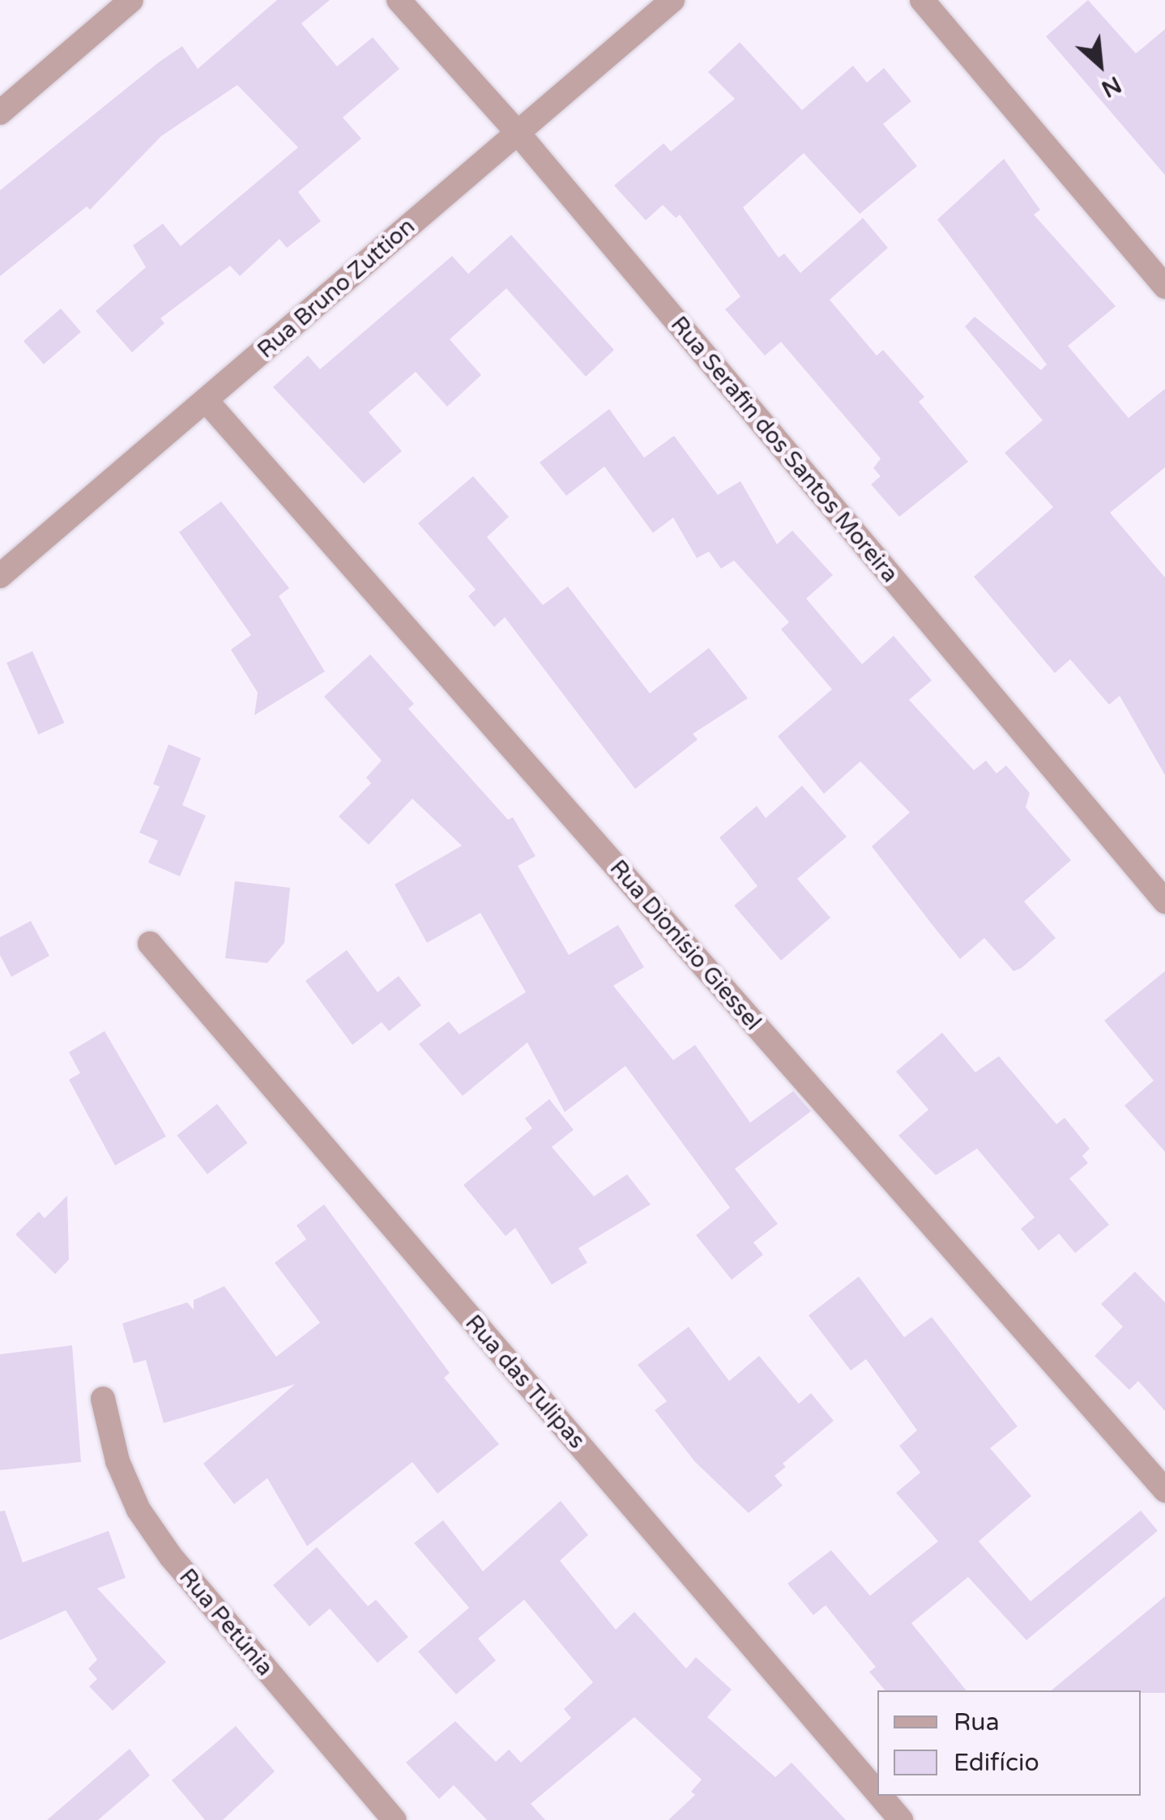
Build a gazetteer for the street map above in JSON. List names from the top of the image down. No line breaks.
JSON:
{"streets":{"street":["Rua Bruno Zuttion","Rua Serafin dos Santos Moreira","Rua Dionísio Giessel","Rua das Tulipas","Rua Petúnia"]},"crossings":[["Rua Bruno Zuttion","Rua Serafin dos Santos Moreira"],["Rua Bruno Zuttion","Rua Dionísio Giessel"]],"legend":["Rua","Edifício"],"north":"bottom right"}
